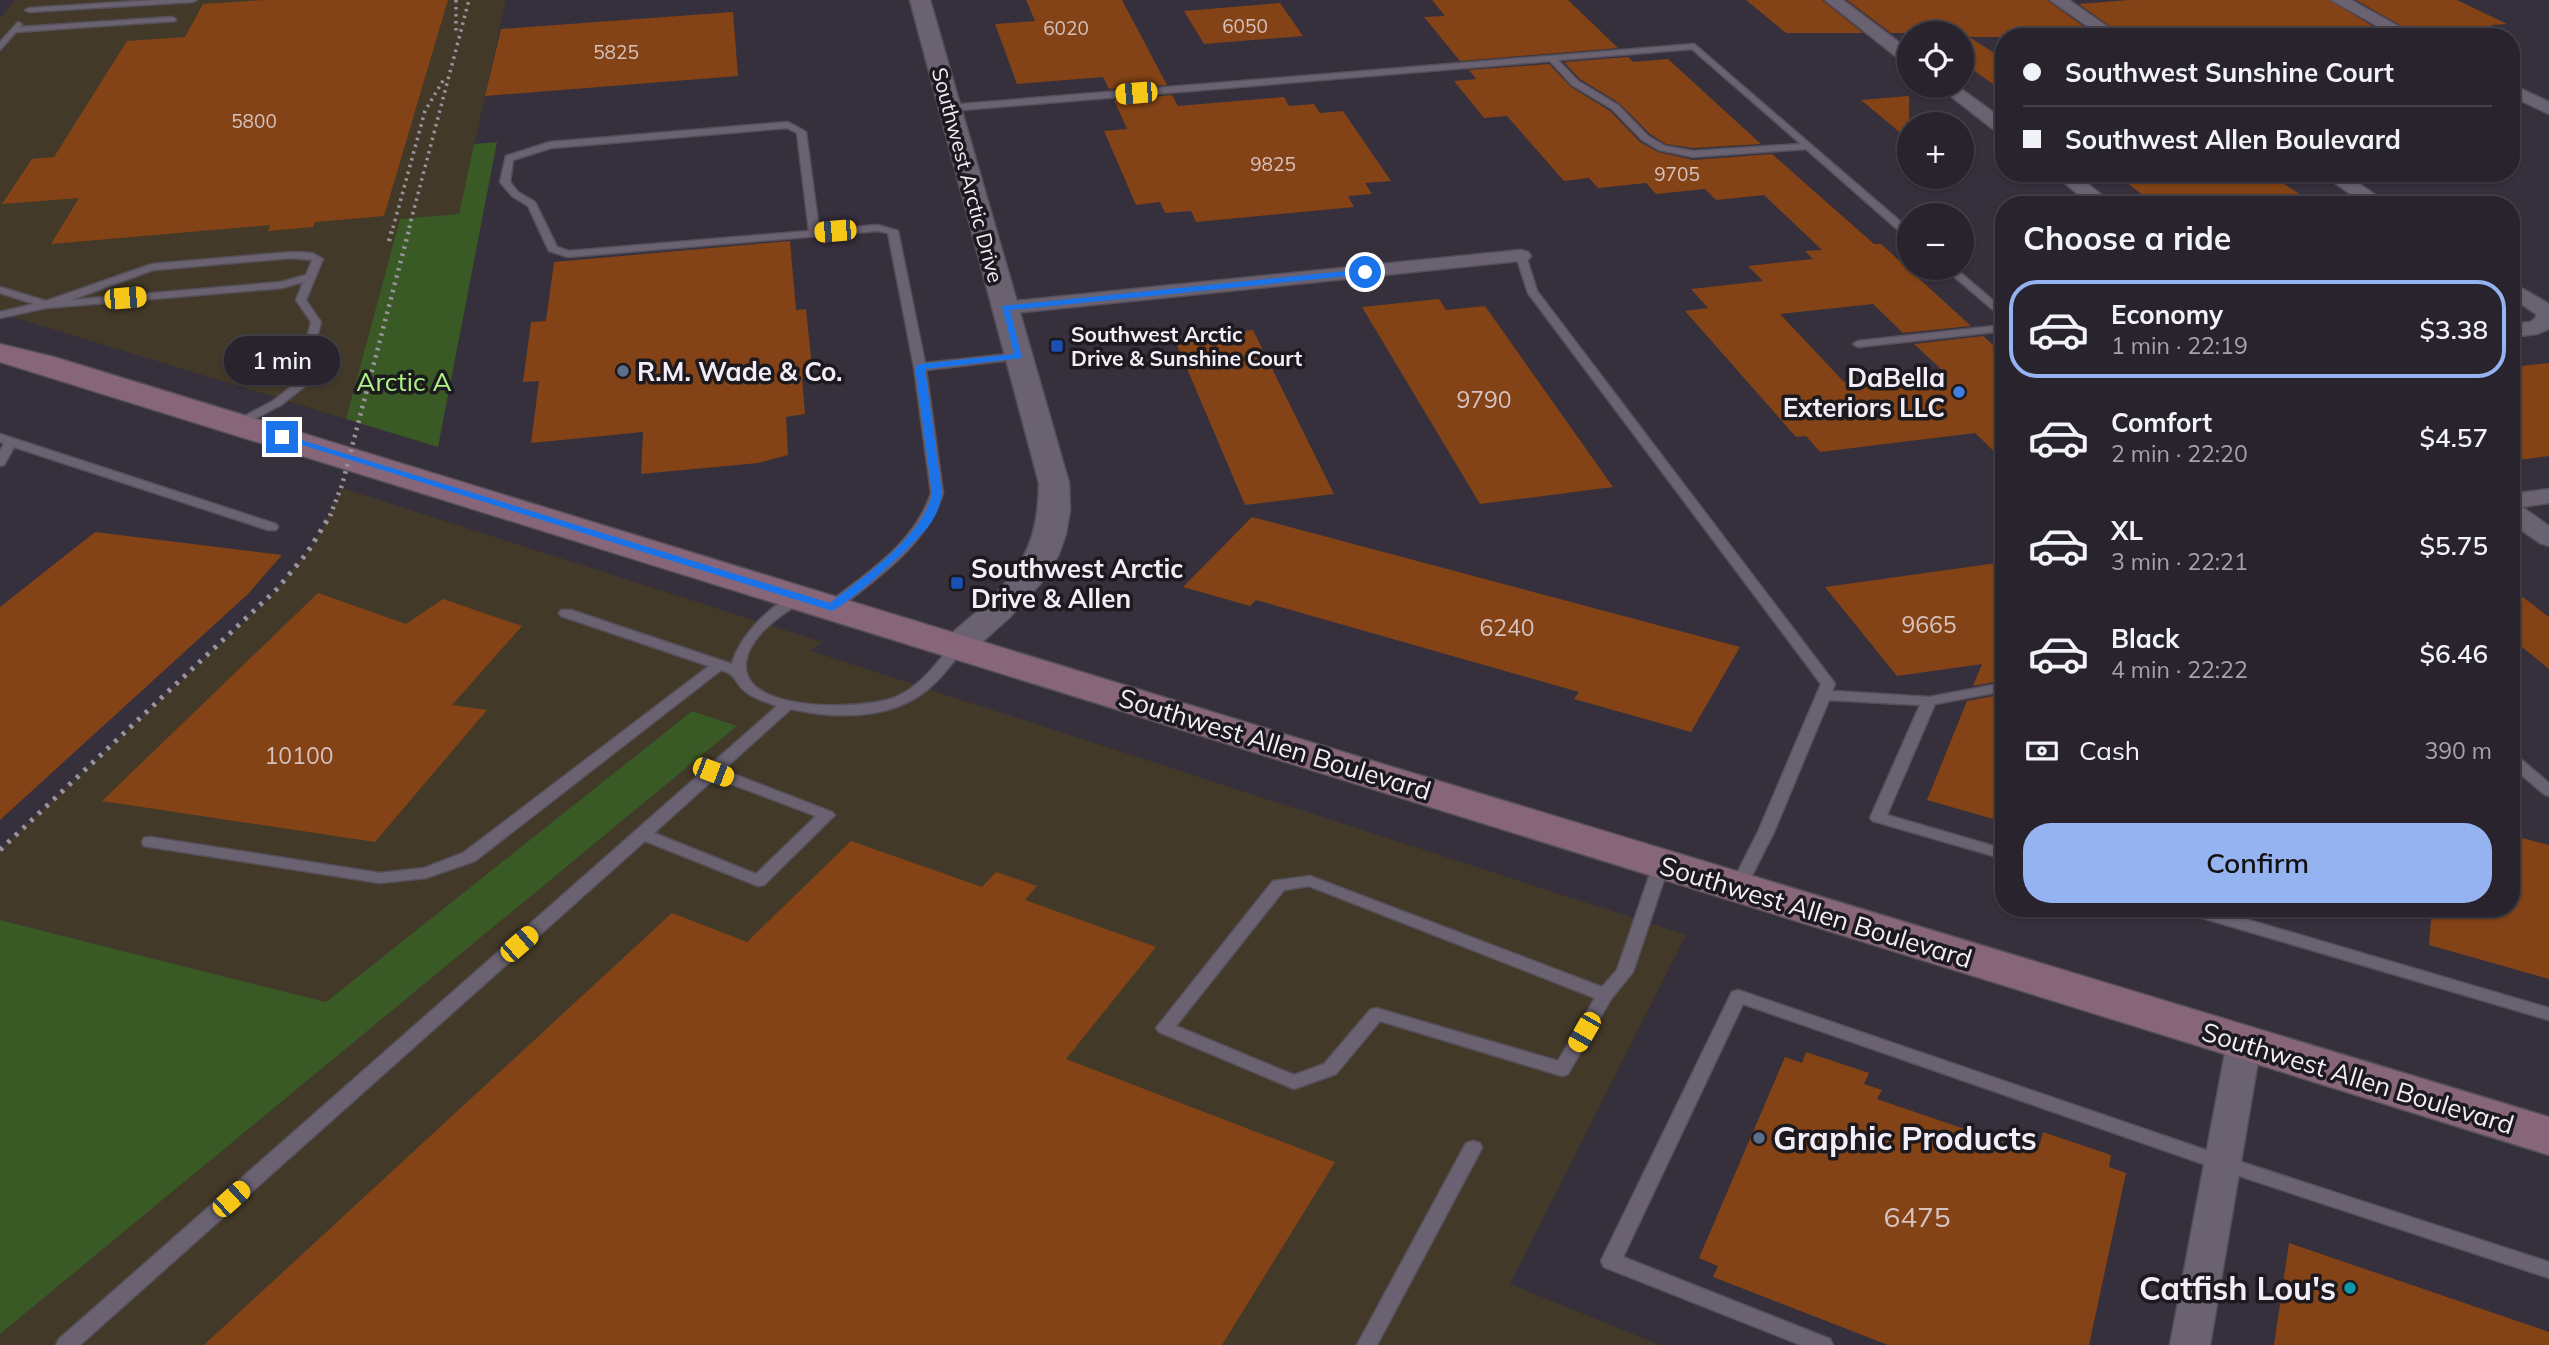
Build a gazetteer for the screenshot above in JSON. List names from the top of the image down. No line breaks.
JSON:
{"streets":{"main road":["Southwest Allen Boulevard"],"street":["Southwest Arctic Drive"]},"crossings":[["Southwest Arctic Drive","Southwest Allen Boulevard"]],"parks":["Arctic A"],"places":{"transit":["Southwest Arctic Drive & Sunshine Court","Southwest Arctic Drive & Allen"],"other":["R.M. Wade & Co.","DaBella Exteriors LLC","Graphic Products","Catfish Lou's"]},"house_numbers":["6050","6020","5825","5800","9825","9705","9790","9665","6240","10100","6475"],"page":{"map_buttons":["+","−"],"banner":["Southwest Sunshine Court","Southwest Allen Boulevard"],"heading":"Choose a ride","list":[{"name":"Economy","note":"1 min · 22:19","value":"$3.38"},{"name":"Comfort","note":"2 min · 22:20","value":"$4.57"},{"name":"XL","note":"3 min · 22:21","value":"$5.75"},{"name":"Black","note":"4 min · 22:22","value":"$6.46"}],"bubble":"1 min","pay":["Cash","390 m"],"buttons":"Confirm"}}
